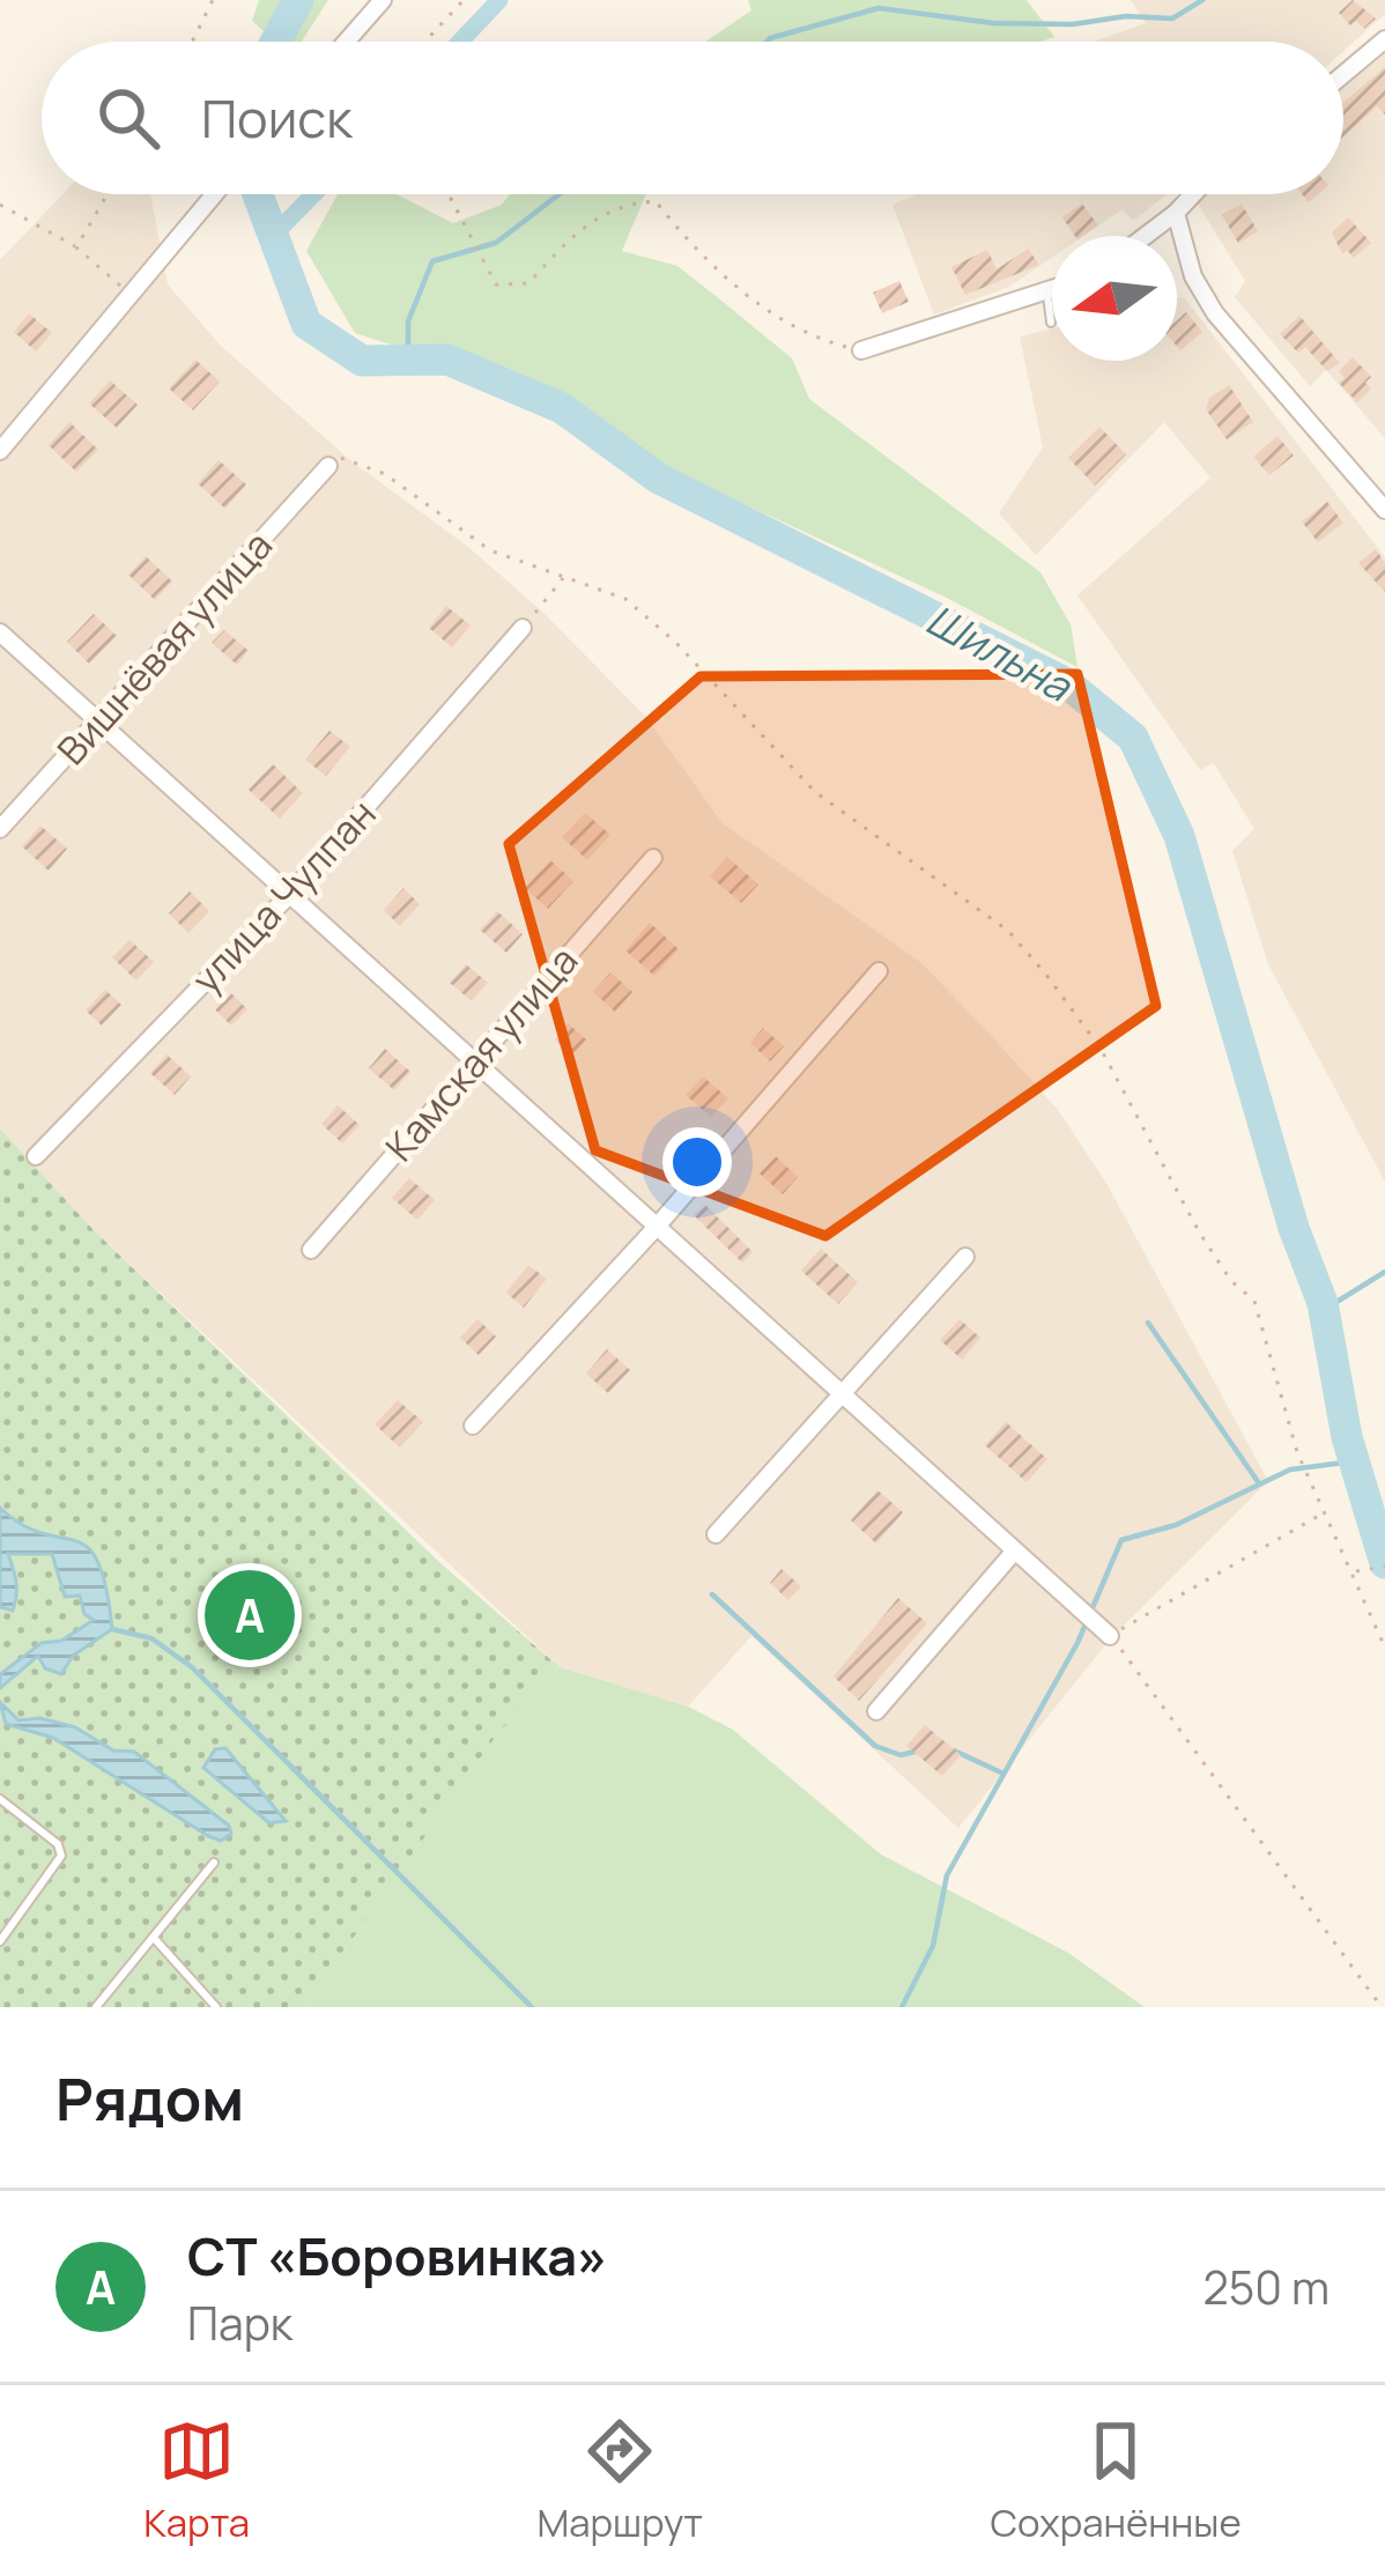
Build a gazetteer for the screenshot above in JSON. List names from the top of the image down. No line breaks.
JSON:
{"streets":{"street":["Вишнёвая улица","улица Чулпан","Камская улица"]},"water":["Шильна"],"north":"left","page":{"search":"Поиск","pins":"A","heading":"Рядом","list":[{"mark":"A","name":"СТ «Боровинка»","note":"Парк","value":"250 m"}],"nav":["Карта","Маршрут","Сохранённые"]}}
